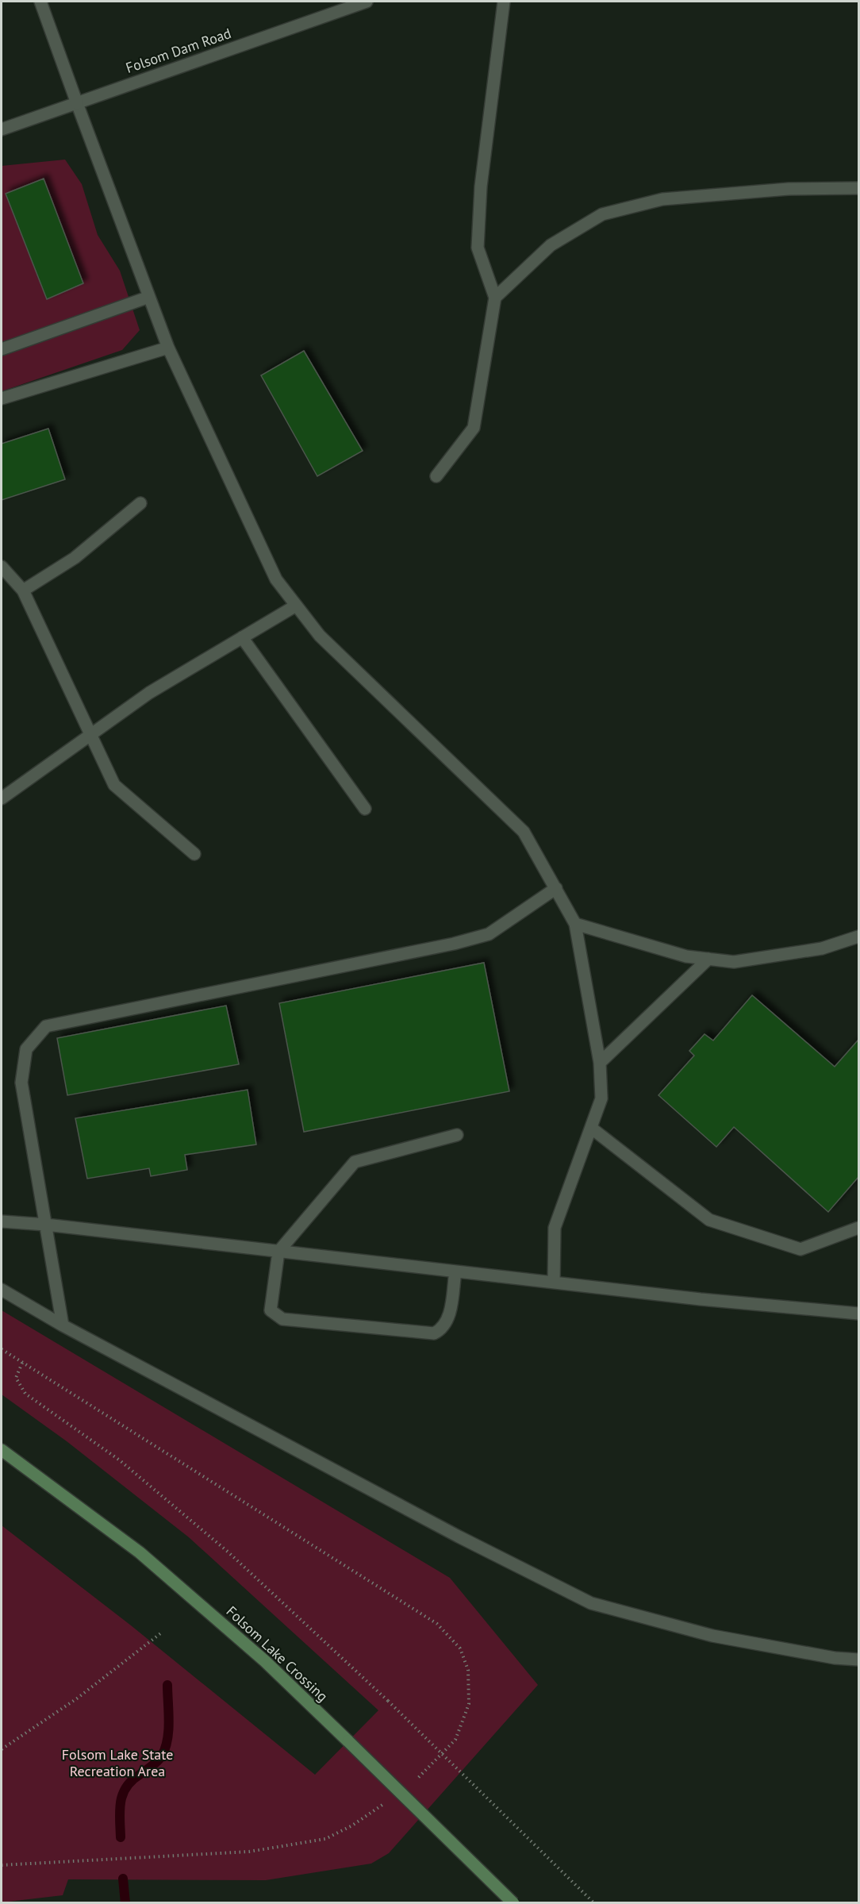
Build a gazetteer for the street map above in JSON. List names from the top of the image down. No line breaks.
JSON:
{"streets":{"main road":["Folsom Lake Crossing"],"street":["Folsom Dam Road"]},"parks":["Folsom Lake State Recreation Area"]}
